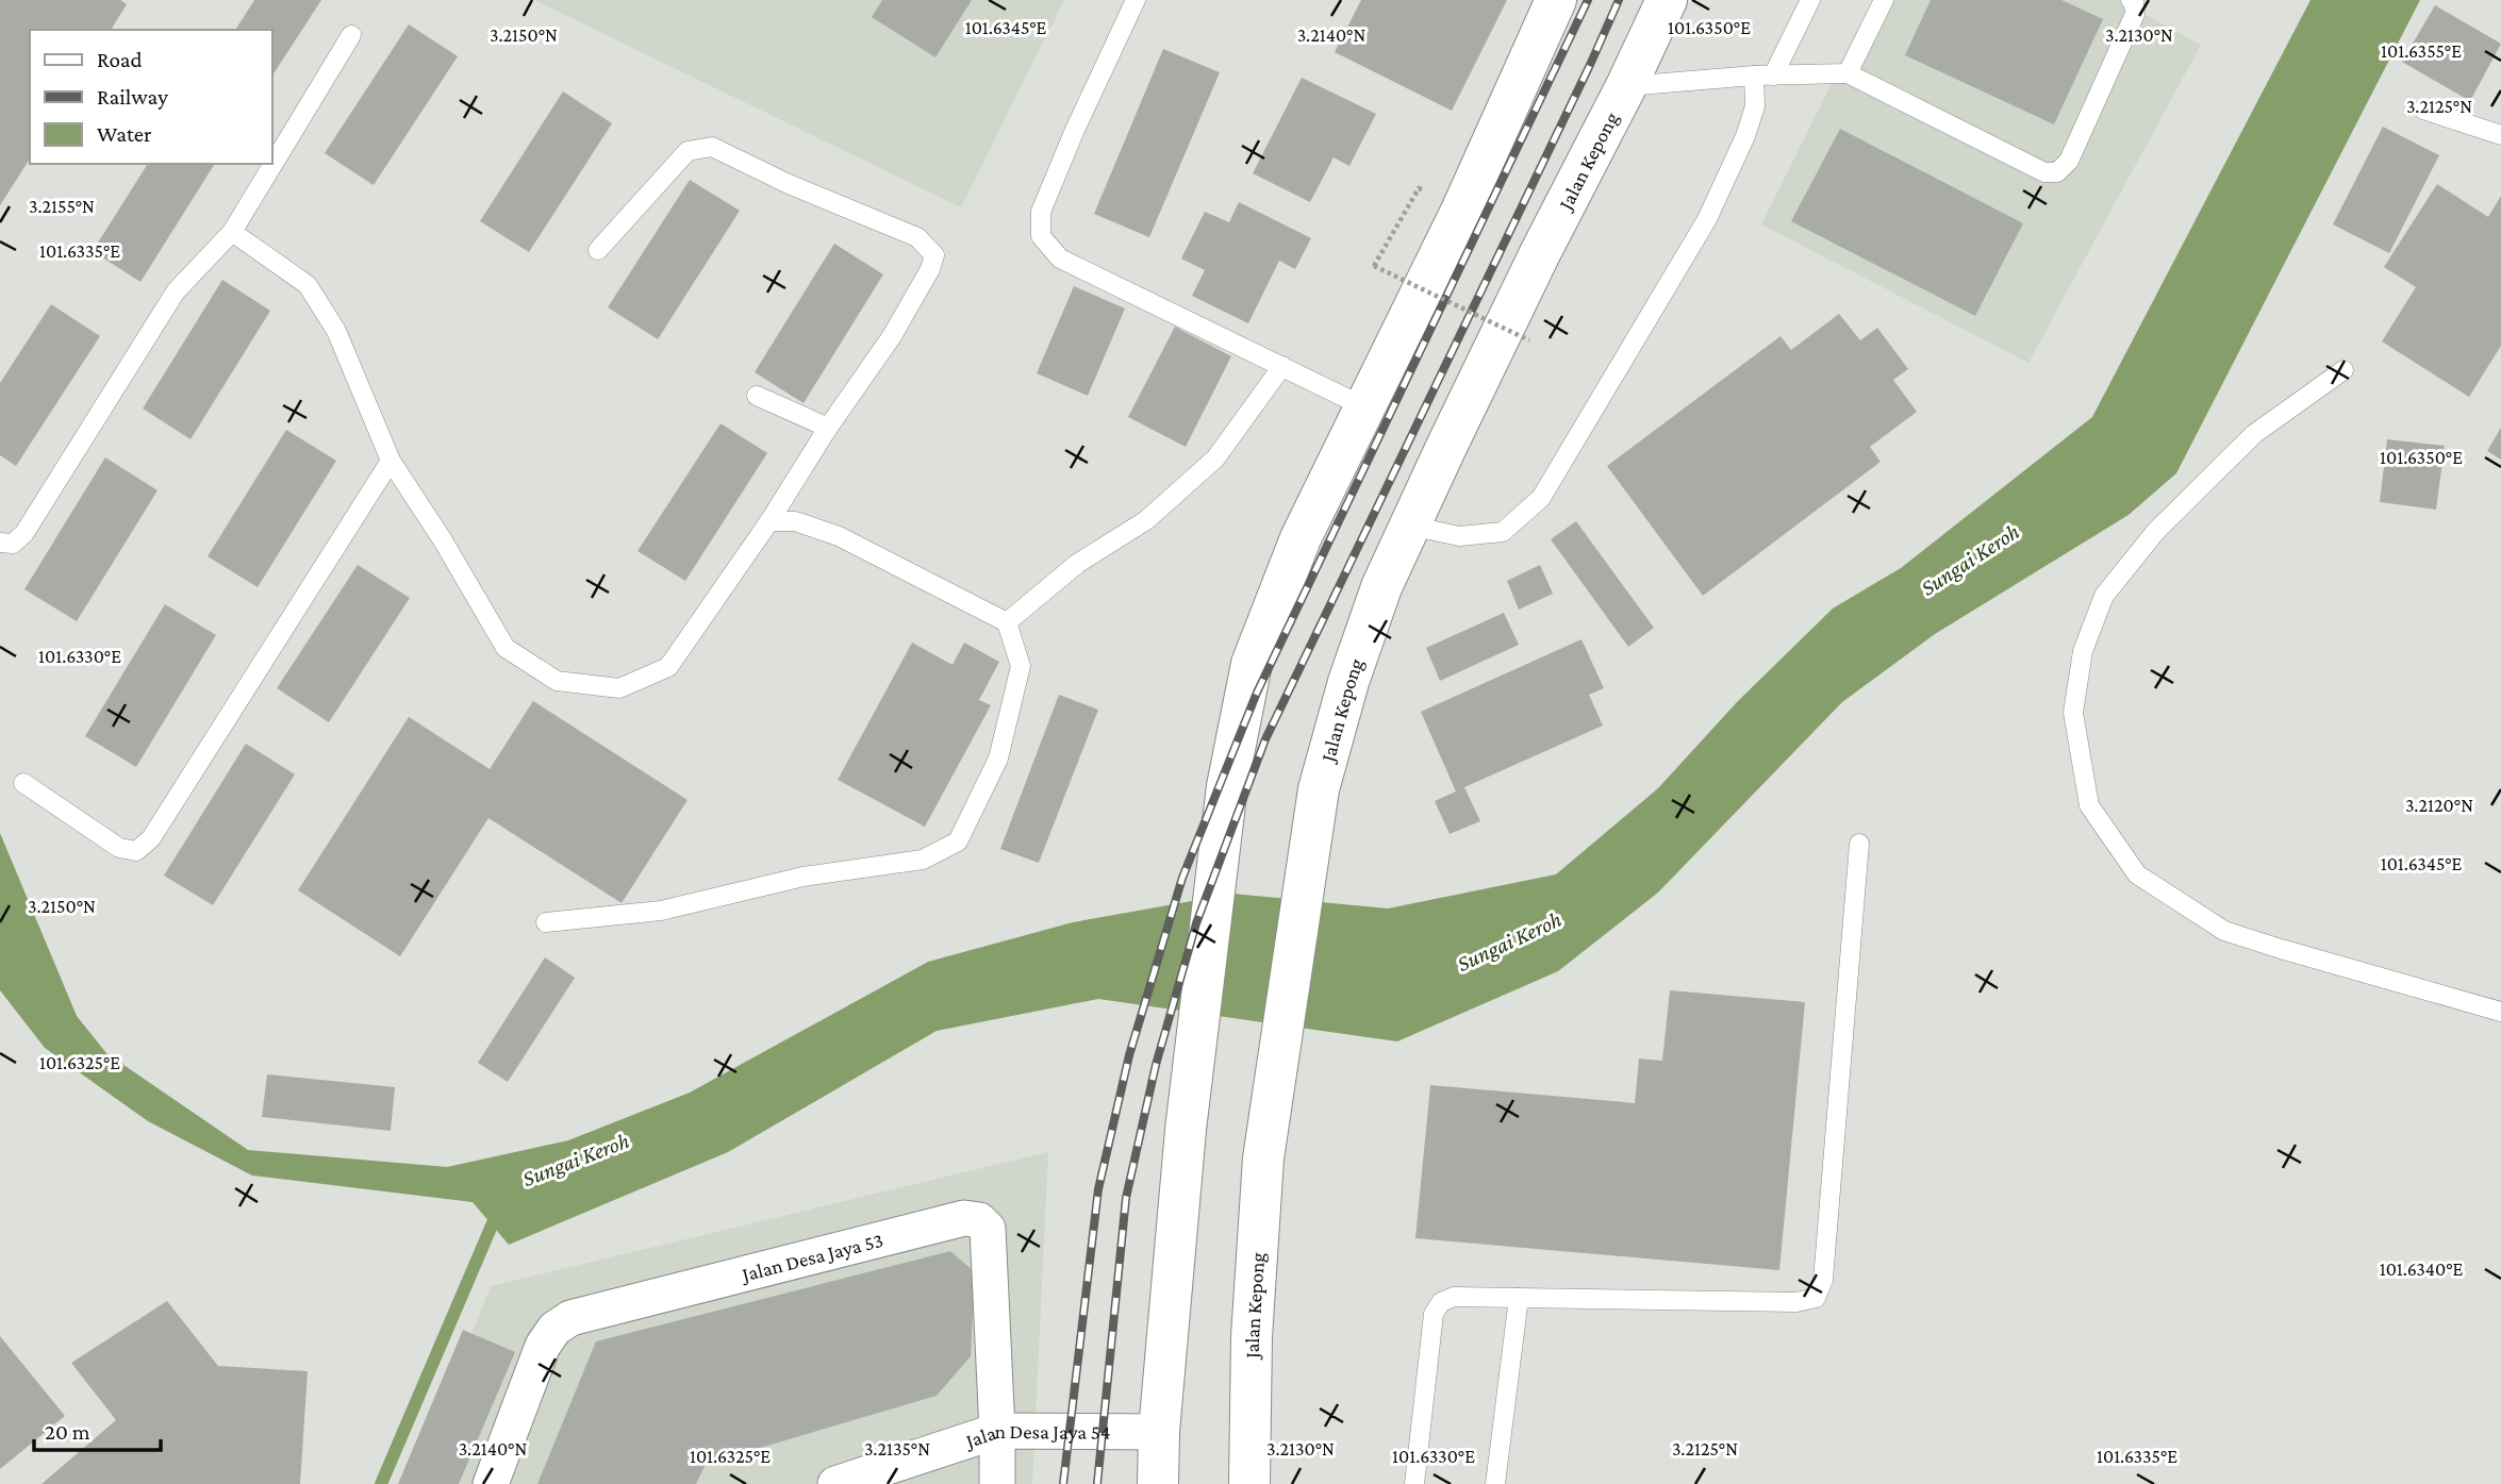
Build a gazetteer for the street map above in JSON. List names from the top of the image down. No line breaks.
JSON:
{"streets":{"main road":["Jalan Kepong"],"street":["Jalan Desa Jaya 53","Jalan Desa Jaya 54"]},"crossings":[["Jalan Desa Jaya 53","Jalan Desa Jaya 54"]],"water":["Sungai Keroh"],"legend":["Road","Railway","Water"],"scale_bar":"20 m","coordinates":["101.6345°E","101.6350°E","3.2140°N","3.2130°N","3.2150°N","101.6355°E","3.2125°N","3.2155°N","101.6335°E","101.6330°E","3.2120°N","101.6325°E","101.6340°E","3.2135°N"]}
